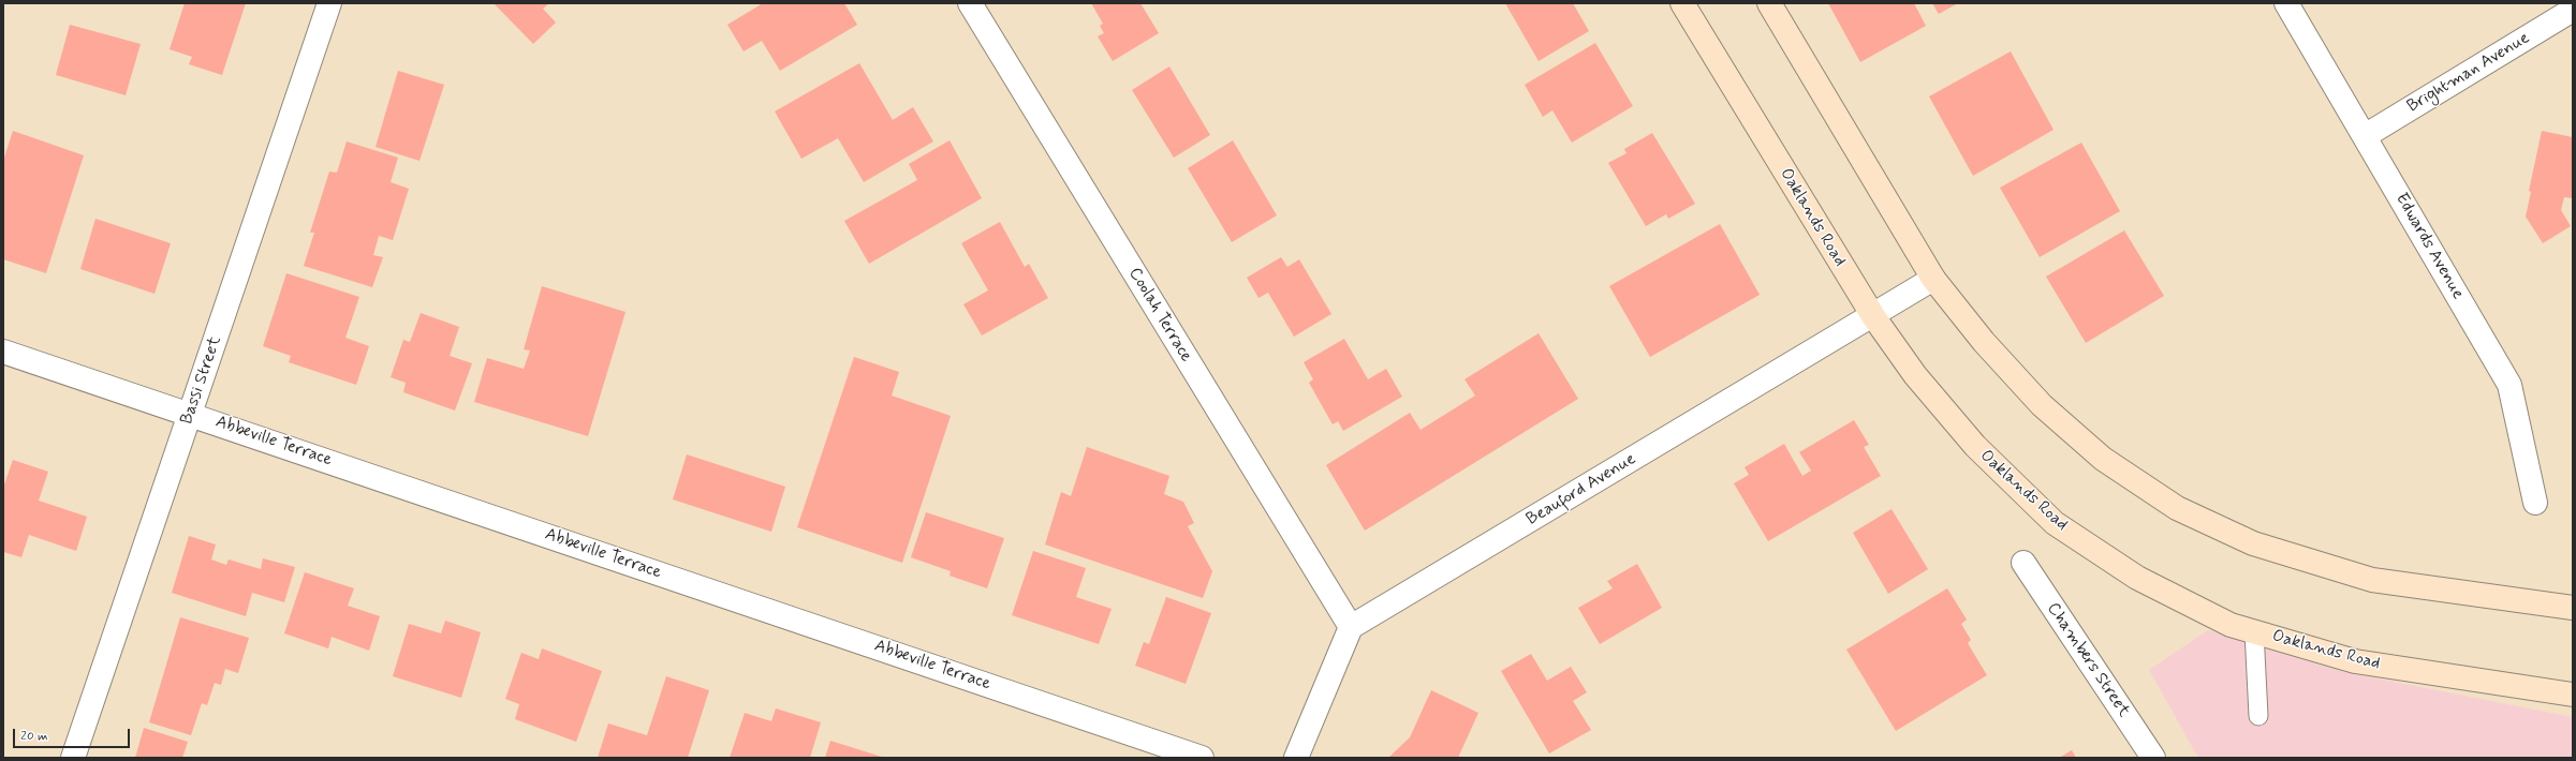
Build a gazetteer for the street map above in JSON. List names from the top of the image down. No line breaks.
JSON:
{"streets":{"main road":["Oaklands Road"],"street":["Brightman Avenue","Edwards Avenue","Coolah Terrace","Bassi Street","Abbeville Terrace","Beauford Avenue","Chambers Street"]},"crossings":[["Brightman Avenue","Edwards Avenue"],["Oaklands Road","Beauford Avenue"],["Coolah Terrace","Beauford Avenue"],["Bassi Street","Abbeville Terrace"]],"scale_bar":"20 m"}
